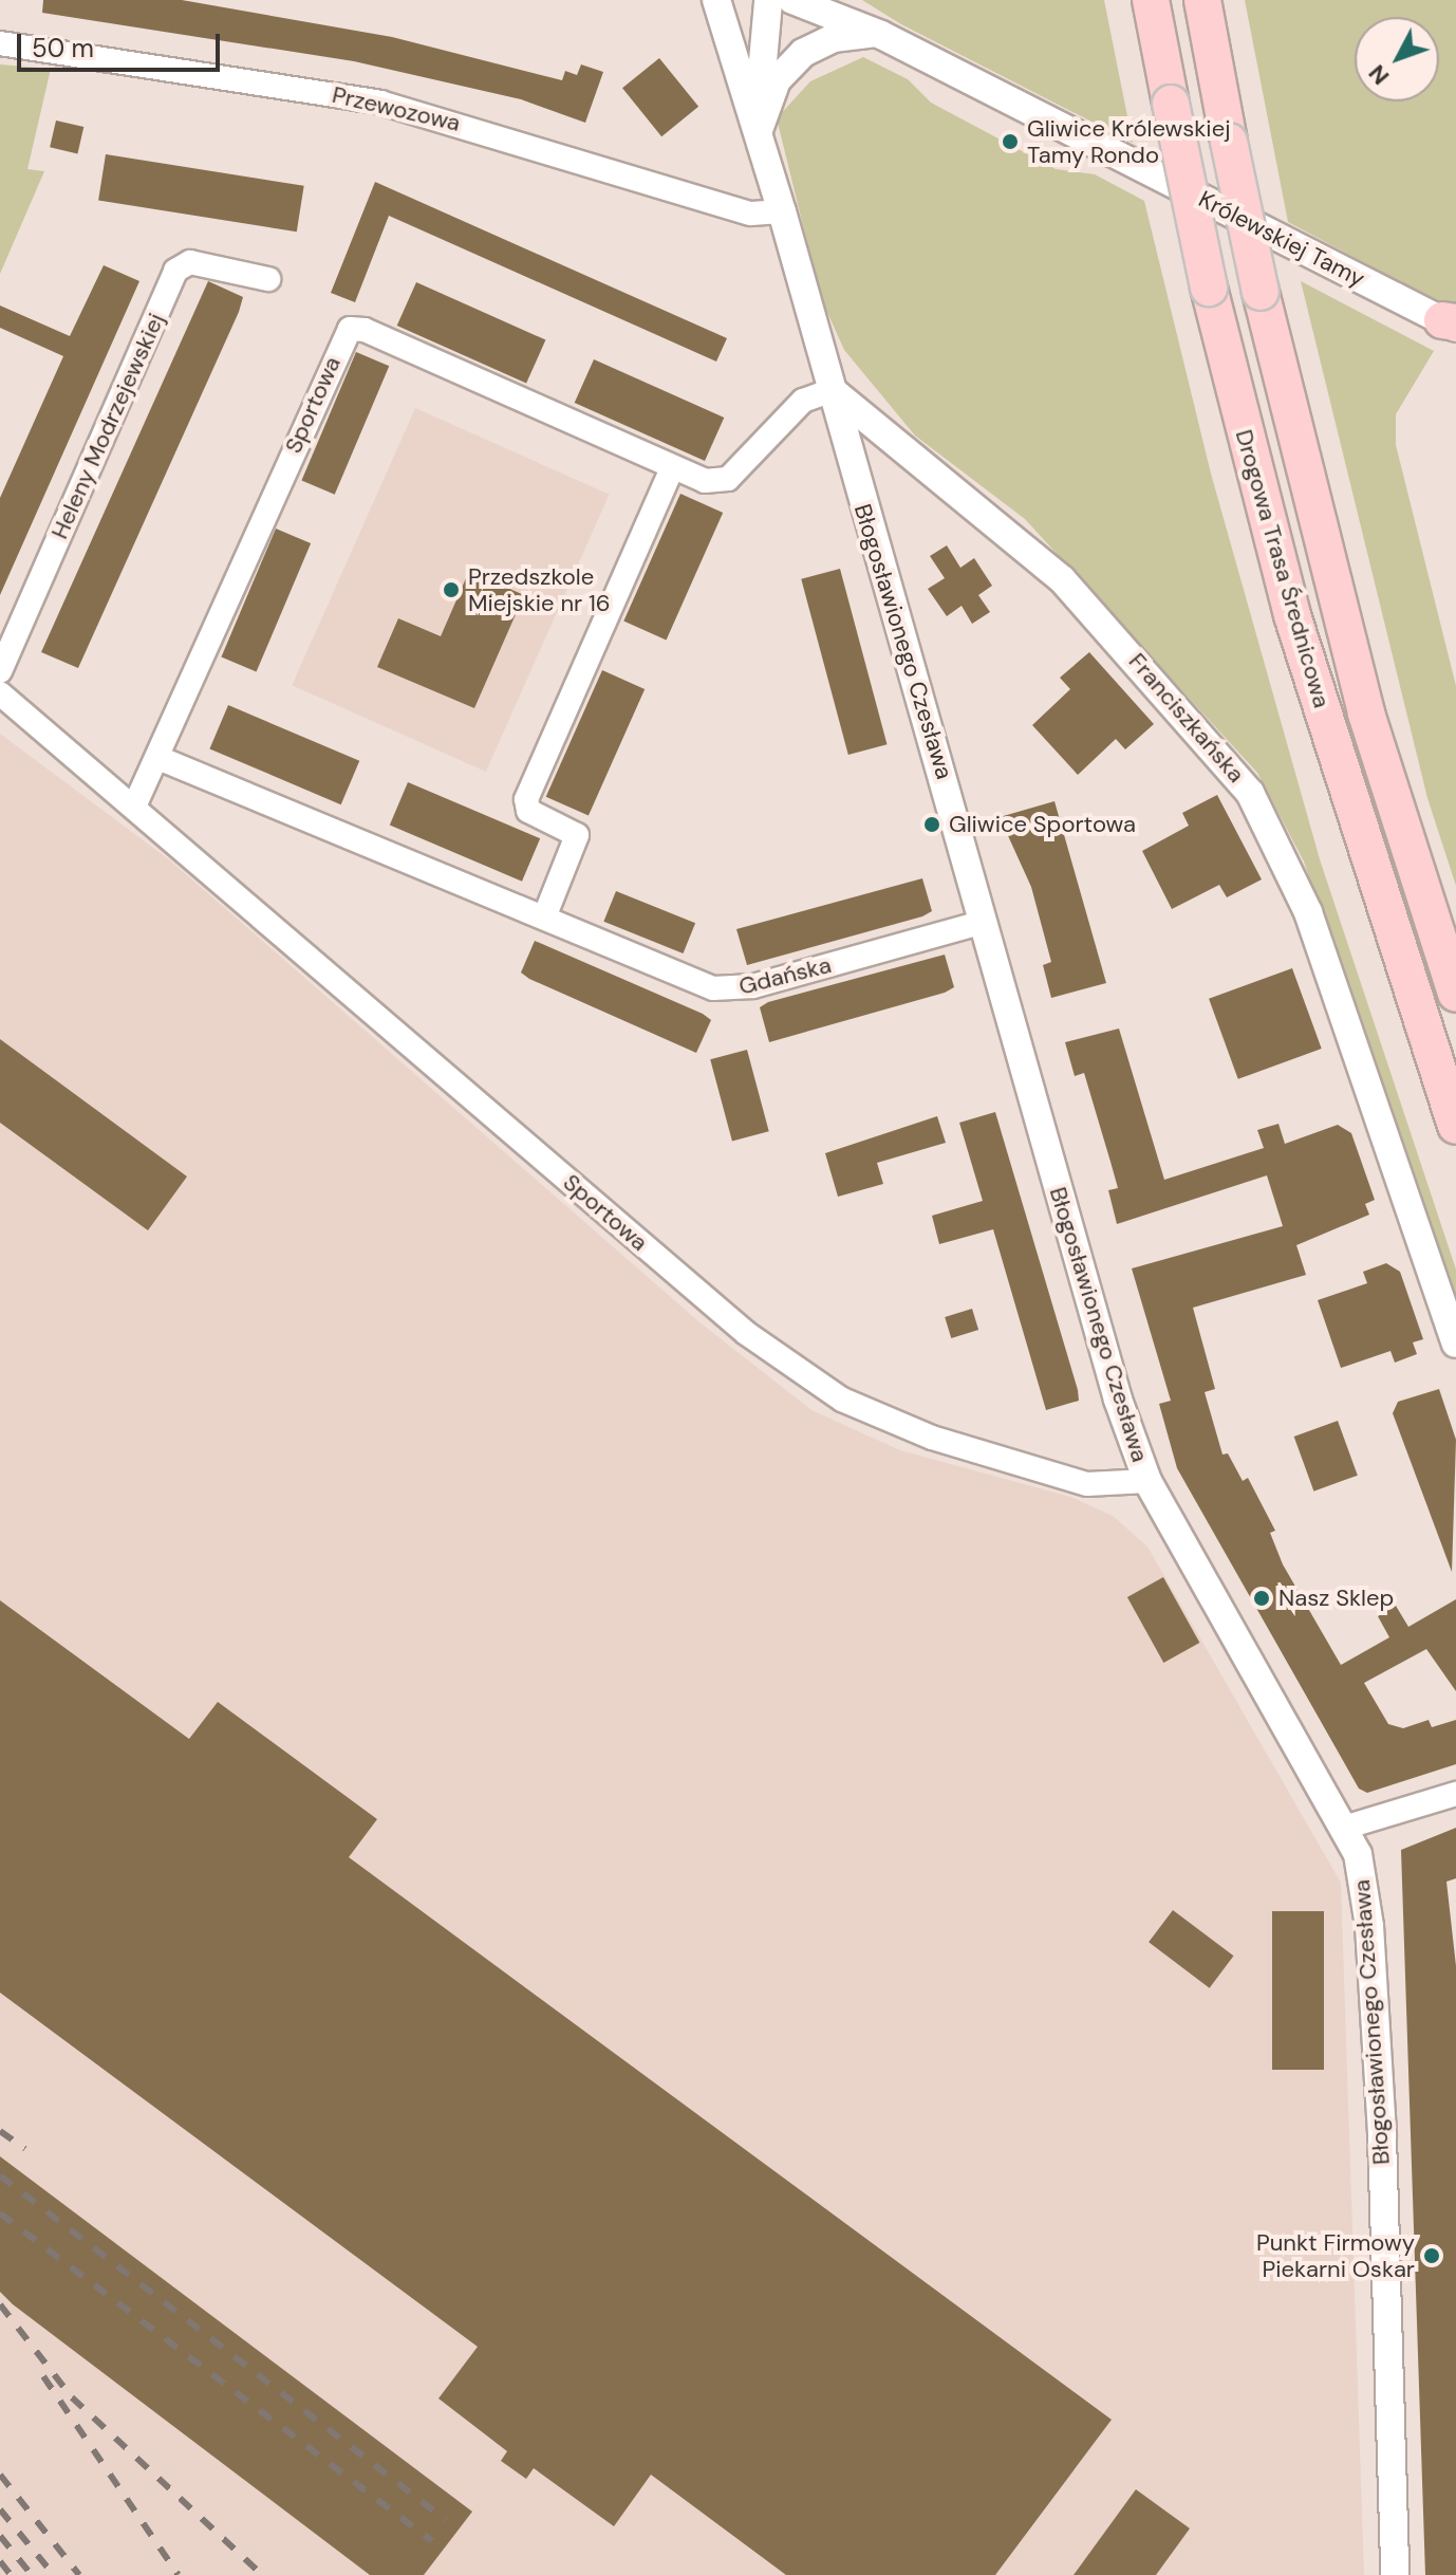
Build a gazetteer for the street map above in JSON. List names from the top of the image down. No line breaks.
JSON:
{"streets":{"main road":["Drogowa Trasa Średnicowa"],"street":["Przewozowa","Królewskiej Tamy","Sportowa","Heleny Modrzejewskiej","Błogosławionego Czesława","Franciszkańska","Gdańska"]},"crossings":[["Przewozowa","Błogosławionego Czesława"],["Sportowa","Błogosławionego Czesława"],["Sportowa","Franciszkańska"],["Błogosławionego Czesława","Franciszkańska"],["Błogosławionego Czesława","Gdańska"]],"places":["Gliwice Królewskiej Tamy Rondo","Przedszkole Miejskie nr 16","Gliwice Sportowa","Nasz Sklep","Punkt Firmowy Piekarni Oskar"],"scale_bar":"50 m","north":"bottom left"}
